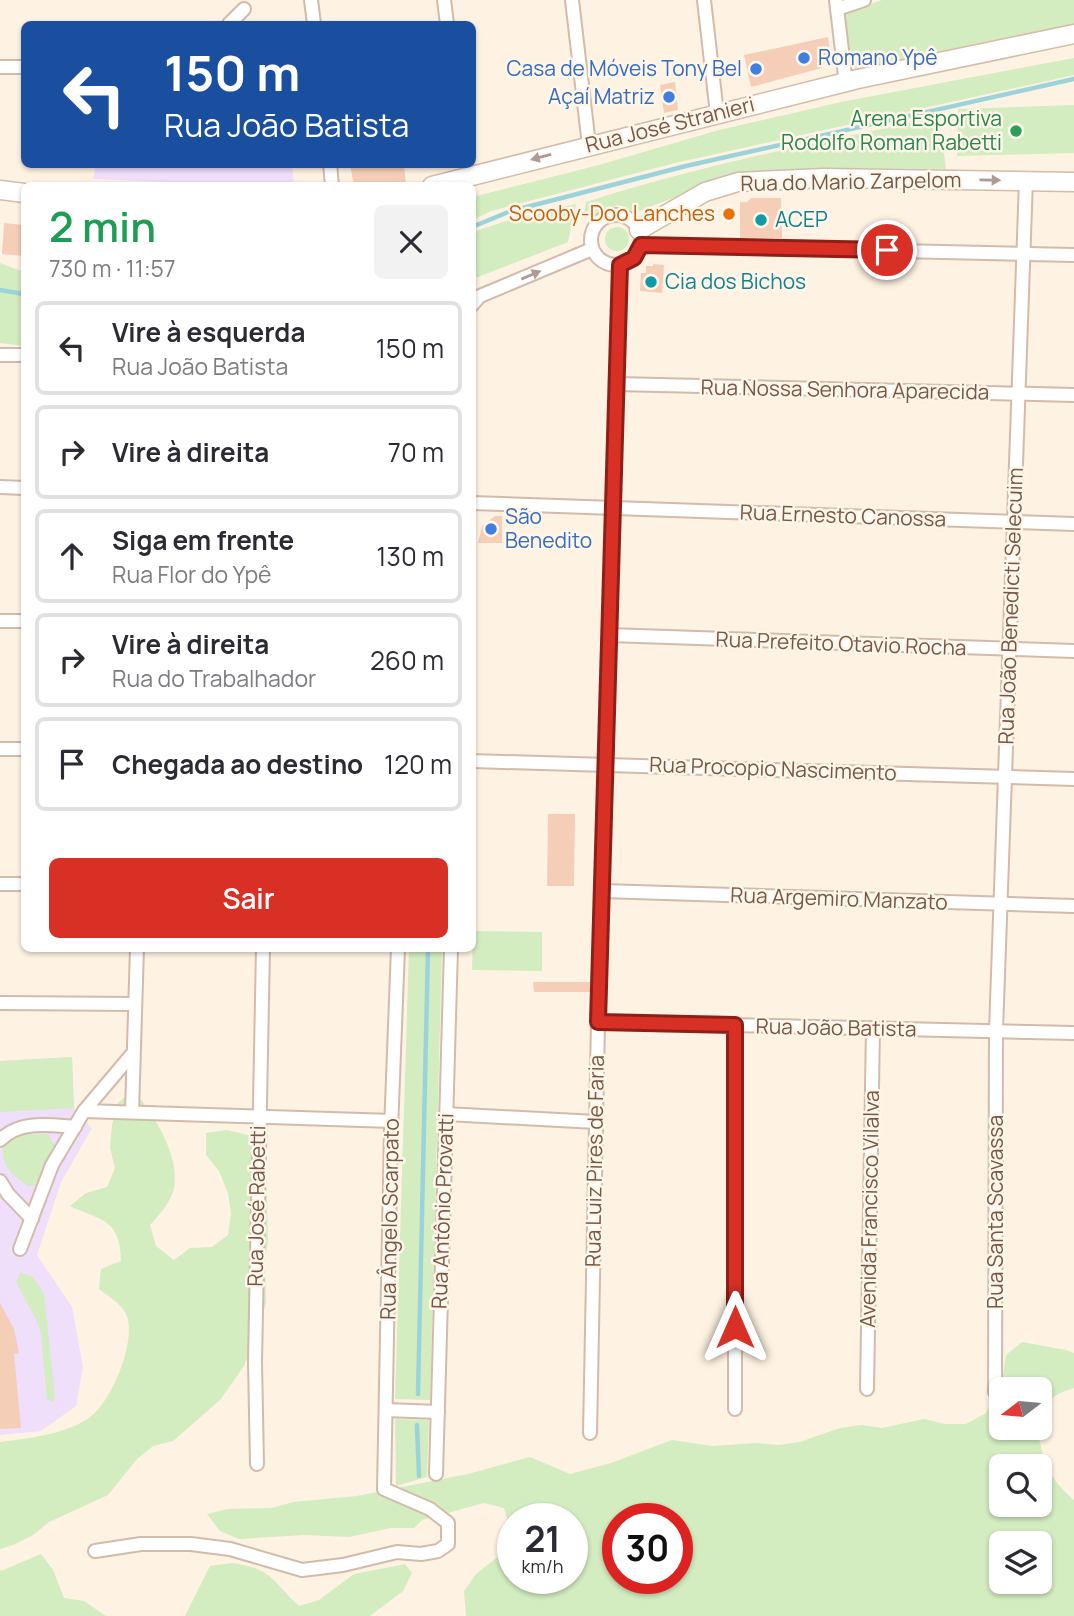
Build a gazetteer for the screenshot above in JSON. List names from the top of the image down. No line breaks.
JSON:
{"streets":{"street":["Rua José Stranieri","Rua do Mario Zarpelom","Rua Nossa Senhora Aparecida","Rua Ernesto Canossa","Rua João Benedicti Selecuim","Rua Prefeito Otavio Rocha","Rua Procopio Nascimento","Rua Argemiro Manzato","Rua João Batista","Rua Luiz Pires de Faria","Rua José Rabetti","Avenida Francisco Vilalva","Rua Antônio Provatti","Rua Santa Scavassa","Rua Ângelo Scarpato"]},"crossings":[["Rua do Mario Zarpelom","Rua João Benedicti Selecuim"],["Rua do Mario Zarpelom","Rua Luiz Pires de Faria"],["Rua Nossa Senhora Aparecida","Rua João Benedicti Selecuim"],["Rua Nossa Senhora Aparecida","Rua Luiz Pires de Faria"],["Rua Ernesto Canossa","Rua João Benedicti Selecuim"],["Rua Ernesto Canossa","Rua Luiz Pires de Faria"],["Rua João Benedicti Selecuim","Rua Prefeito Otavio Rocha"],["Rua João Benedicti Selecuim","Rua Procopio Nascimento"],["Rua João Benedicti Selecuim","Rua Argemiro Manzato"],["Rua João Benedicti Selecuim","Rua João Batista"],["Rua João Benedicti Selecuim","Rua Santa Scavassa"],["Rua Prefeito Otavio Rocha","Rua Luiz Pires de Faria"],["Rua Procopio Nascimento","Rua Luiz Pires de Faria"],["Rua Argemiro Manzato","Rua Luiz Pires de Faria"],["Rua João Batista","Rua Luiz Pires de Faria"],["Rua João Batista","Avenida Francisco Vilalva"],["Rua João Batista","Rua Santa Scavassa"]],"places":["Romano Ypê","Casa de Móveis Tony Bel","Açaí Matriz","Arena Esportiva Rodolfo Roman Rabetti","Scooby-Doo Lanches","ACEP","Cia dos Bichos","São Benedito"],"north":"left","page":{"turn":["150 m","Rua João Batista"],"heading":["2 min","730 m · 11:57"],"list":[{"name":"Vire à esquerda","note":"Rua João Batista","value":"150 m"},{"name":"Vire à direita","value":"70 m"},{"name":"Siga em frente","note":"Rua Flor do Ypê","value":"130 m"},{"name":"Vire à direita","note":"Rua do Trabalhador","value":"260 m"},{"name":"Chegada ao destino","value":"120 m"}],"buttons":"Sair","speed":"21 km/h","limit":"30"}}
